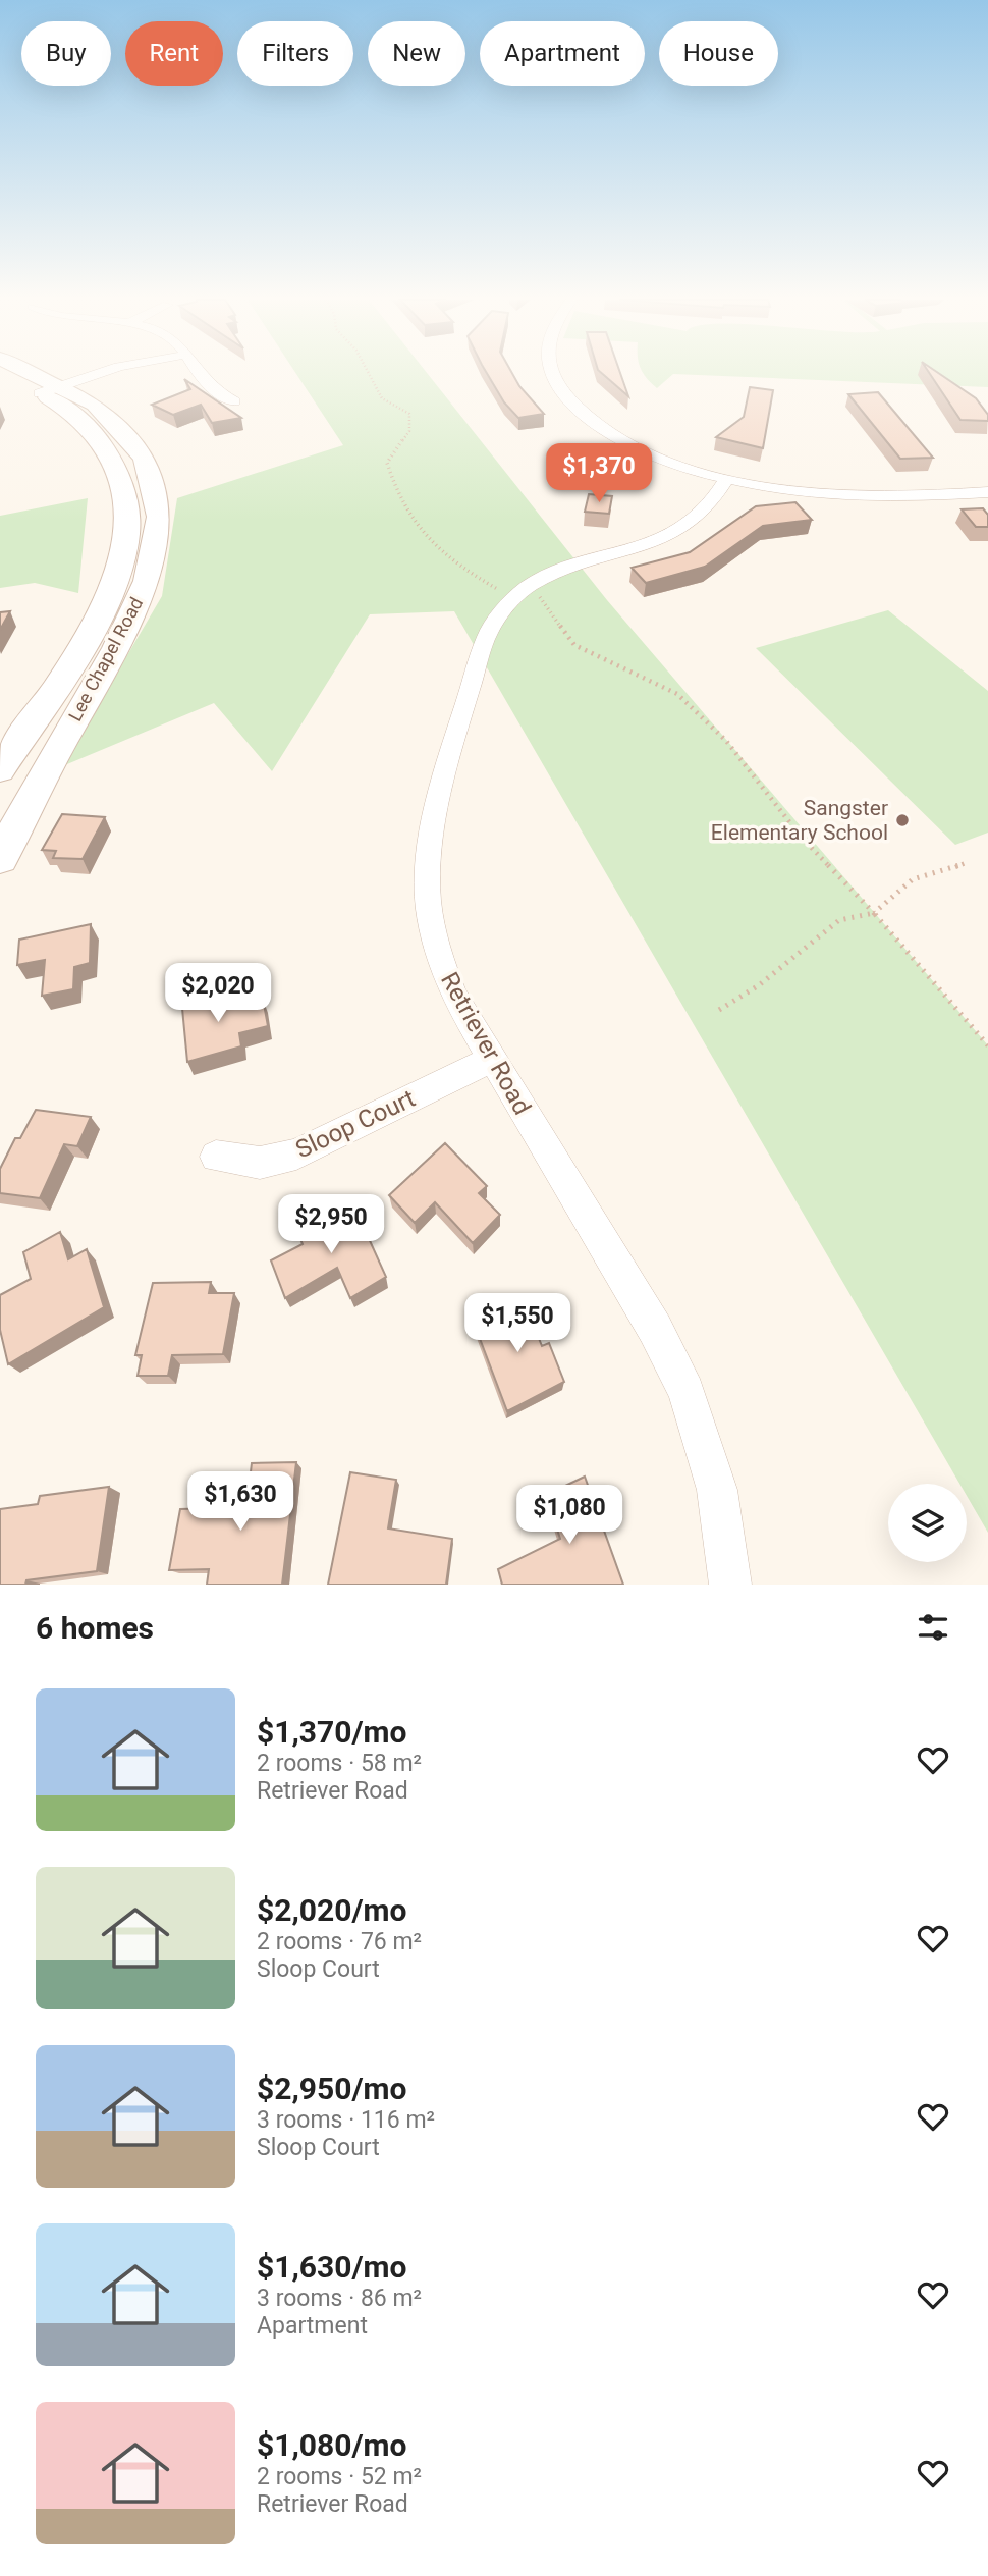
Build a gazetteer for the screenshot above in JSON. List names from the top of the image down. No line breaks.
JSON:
{"streets":{"main road":["Lee Chapel Road"],"street":["Retriever Road","Sloop Court"]},"crossings":[["Retriever Road","Sloop Court"]],"places":["Sangster Elementary School"],"page":{"chip":["Buy","Rent","Filters","New","Apartment","House"],"price":["$1,370","$2,020","$2,950","$1,550","$1,630","$1,080"],"heading":"6 homes","list":[{"name":"$1,370/mo","note":"2 rooms · 58 m² · Retriever Road"},{"name":"$2,020/mo","note":"2 rooms · 76 m² · Sloop Court"},{"name":"$2,950/mo","note":"3 rooms · 116 m² · Sloop Court"},{"name":"$1,630/mo","note":"3 rooms · 86 m² · Apartment"},{"name":"$1,080/mo","note":"2 rooms · 52 m² · Retriever Road"}]}}
